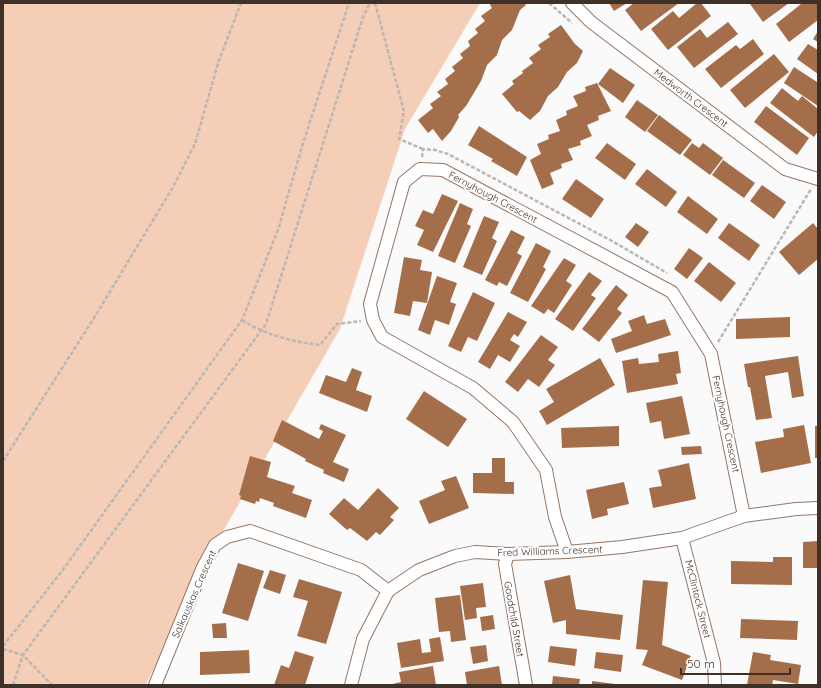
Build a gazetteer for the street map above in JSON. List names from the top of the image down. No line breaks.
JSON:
{"streets":{"street":["Medworth Crescent","Fernyhough Crescent","Fred Williams Crescent","Salkauskas Crescent","McClintock Street","Goodchild Street"]},"crossings":[["Fernyhough Crescent","Fred Williams Crescent"],["Fred Williams Crescent","Salkauskas Crescent"],["Fred Williams Crescent","McClintock Street"],["Fred Williams Crescent","Goodchild Street"]],"scale_bar":"50 m"}
